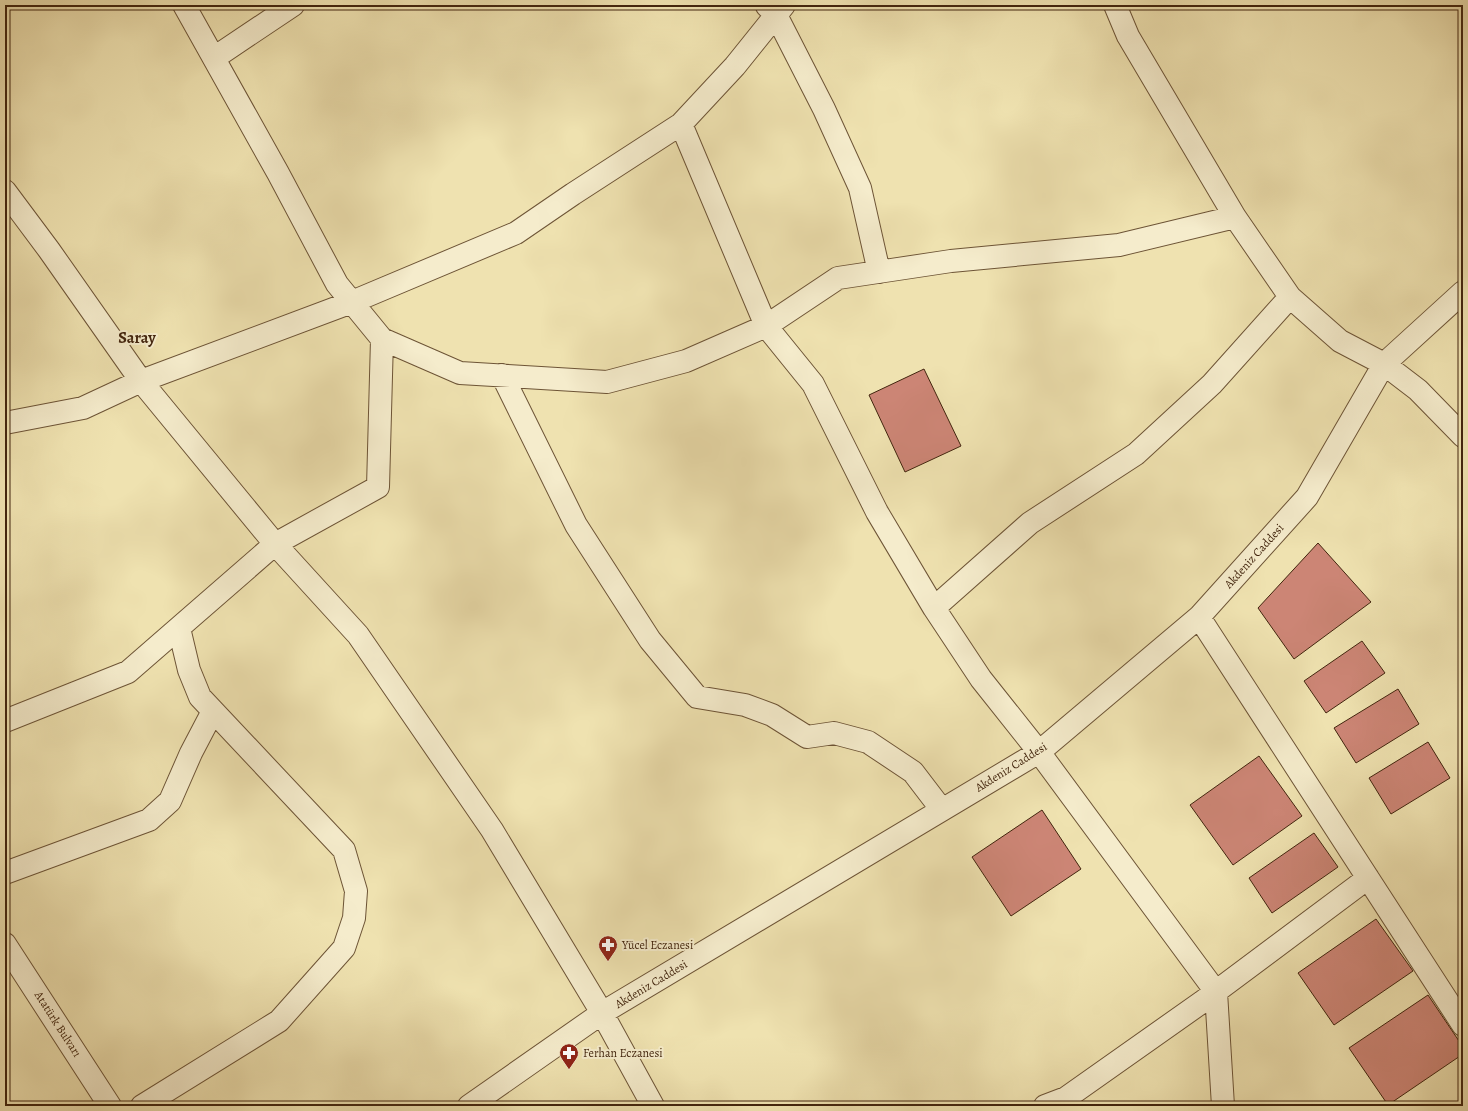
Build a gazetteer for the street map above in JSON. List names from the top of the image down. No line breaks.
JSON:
{"streets":{"street":["Akdeniz Caddesi","Atatürk Bulvarı"]},"districts":["Saray"],"places":{"pharmacy":["Yücel Eczanesi","Ferhan Eczanesi"]}}
